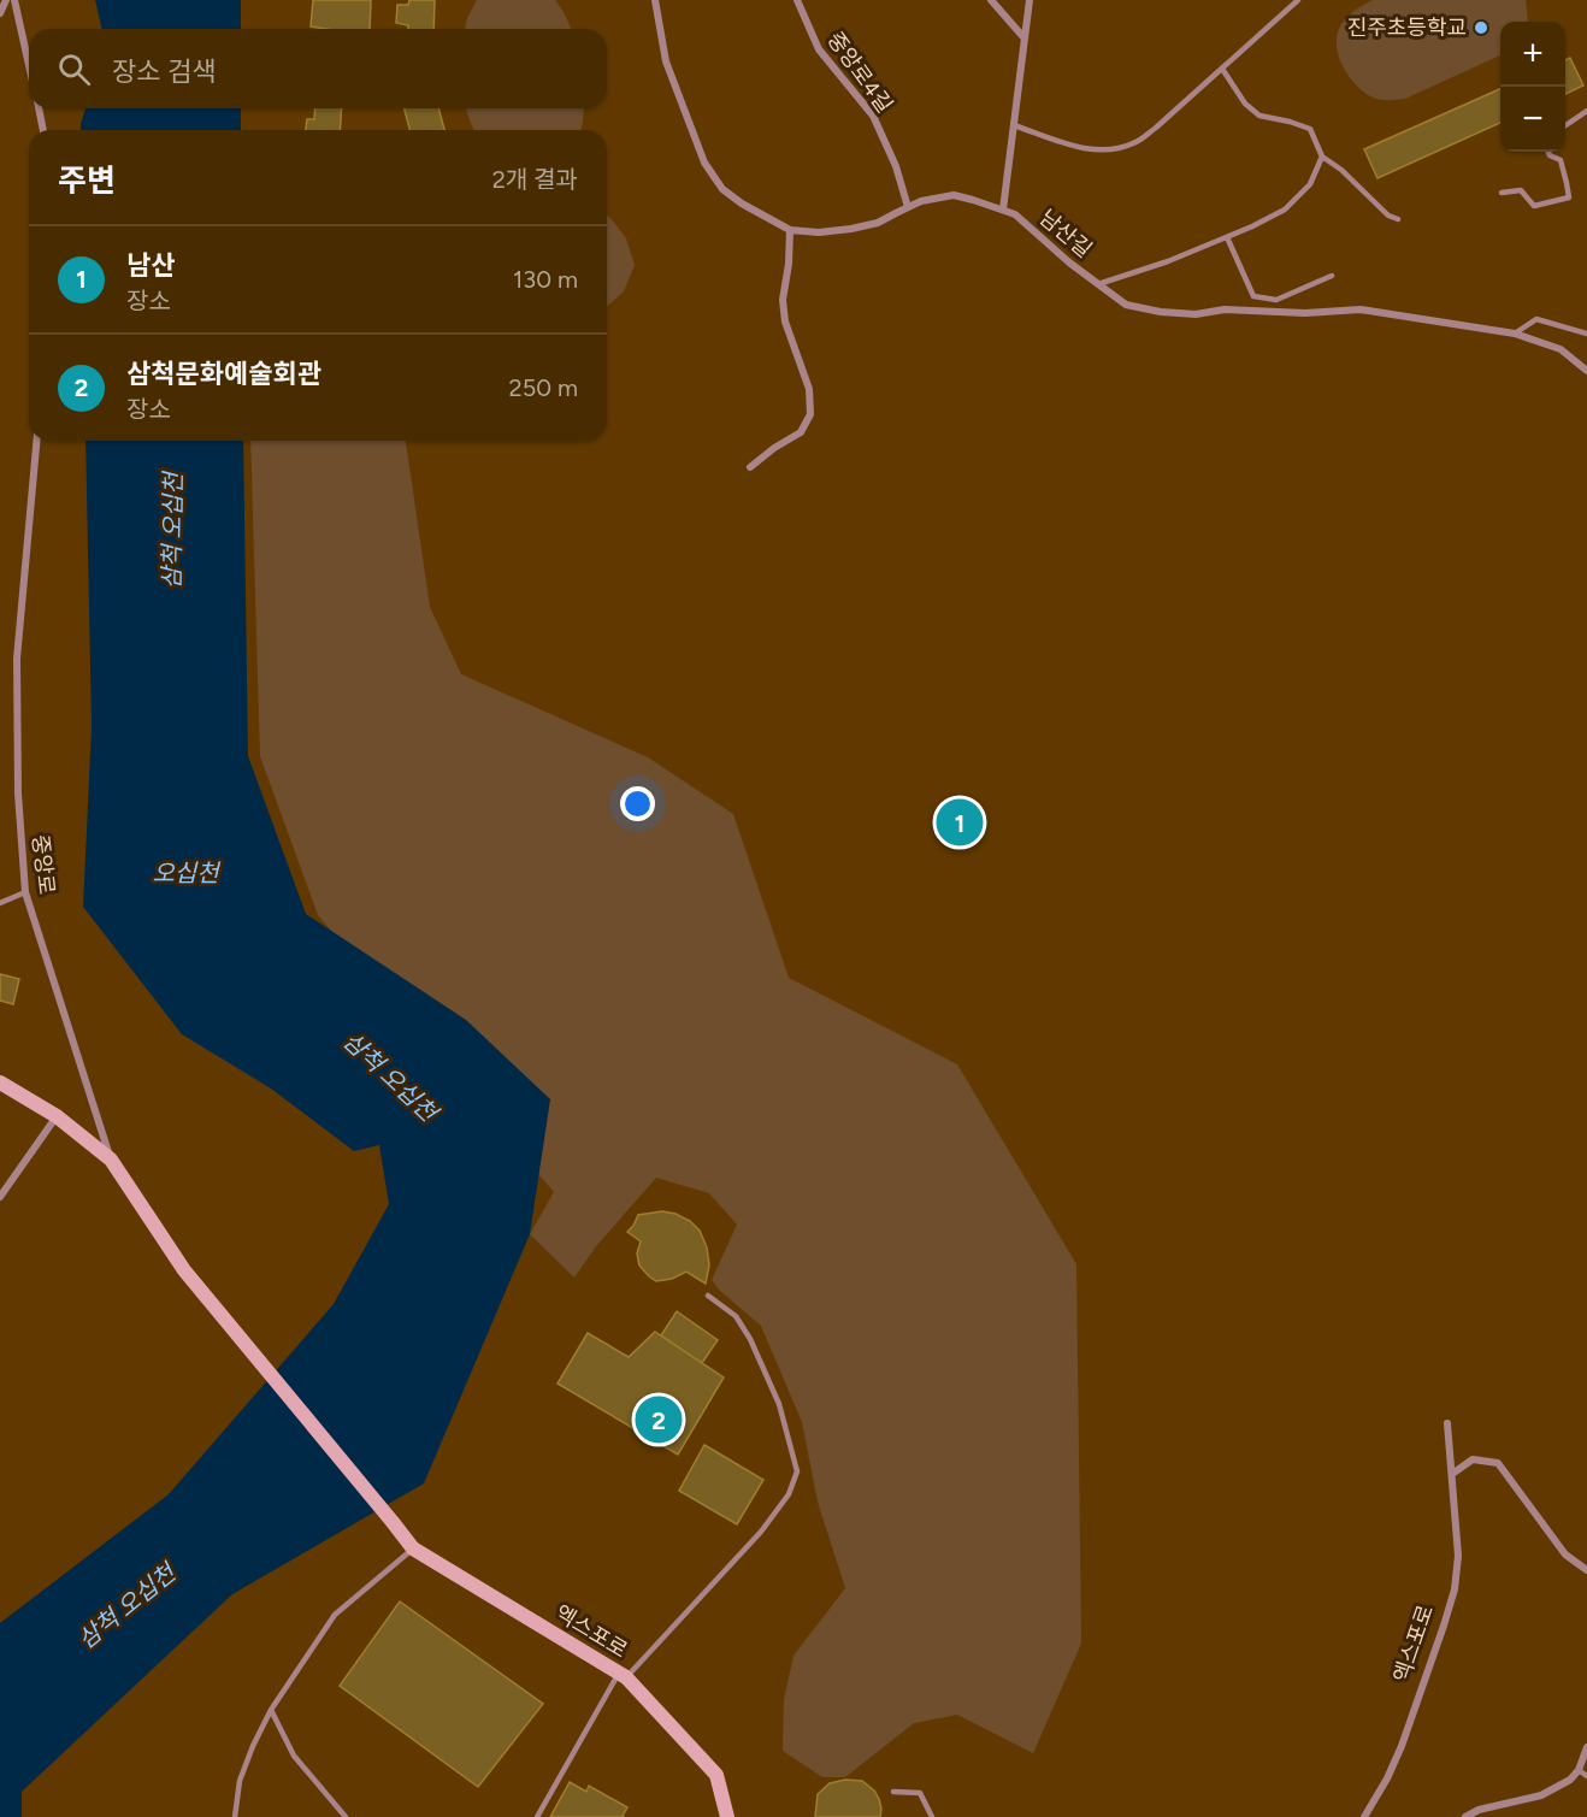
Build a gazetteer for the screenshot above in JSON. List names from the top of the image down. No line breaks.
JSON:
{"streets":{"street":["중앙로4길","남산길","중앙로","엑스포로"]},"crossings":[["중앙로4길","남산길"],["중앙로","엑스포로"]],"water":["삼척 오십천","오십천"],"places":["진주초등학교"],"page":{"map_buttons":["+","−"],"search":"장소 검색","heading":["주변","2개 결과"],"list":[{"mark":"1","name":"남산","note":"장소","value":"130 m"},{"mark":"2","name":"삼척문화예술회관","note":"장소","value":"250 m"}],"pins":["1","2"]}}
